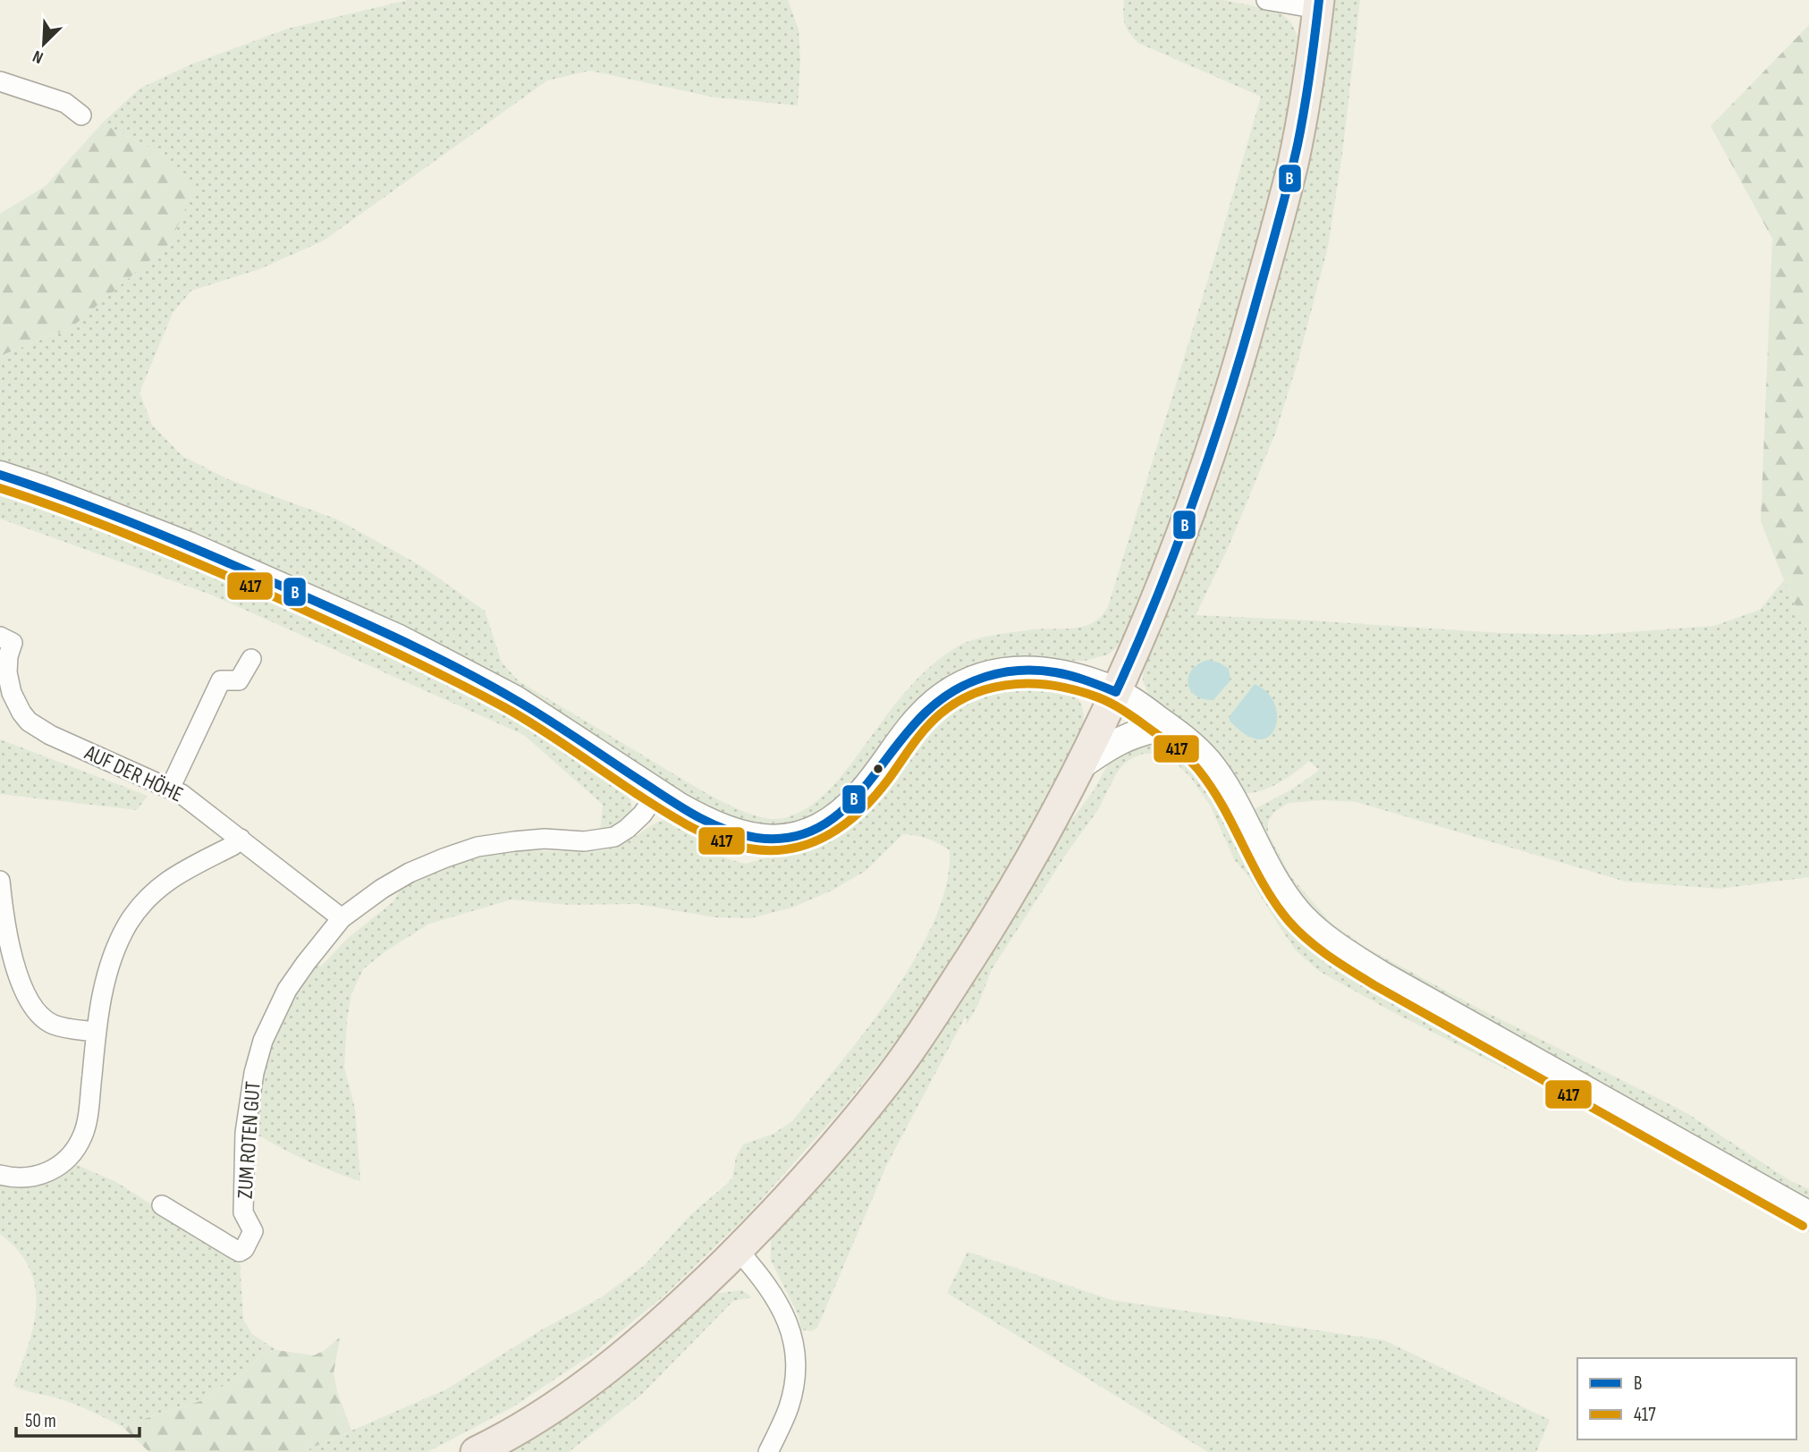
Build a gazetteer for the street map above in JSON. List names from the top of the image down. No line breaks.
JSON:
{"streets":{"street":["AUF DER HÖHE","ZUM ROTEN GUT"]},"crossings":[["AUF DER HÖHE","ZUM ROTEN GUT"]],"lines":["transit line B","transit line 417"],"legend":["B","417"],"scale_bar":"50 m","north":"bottom left"}
